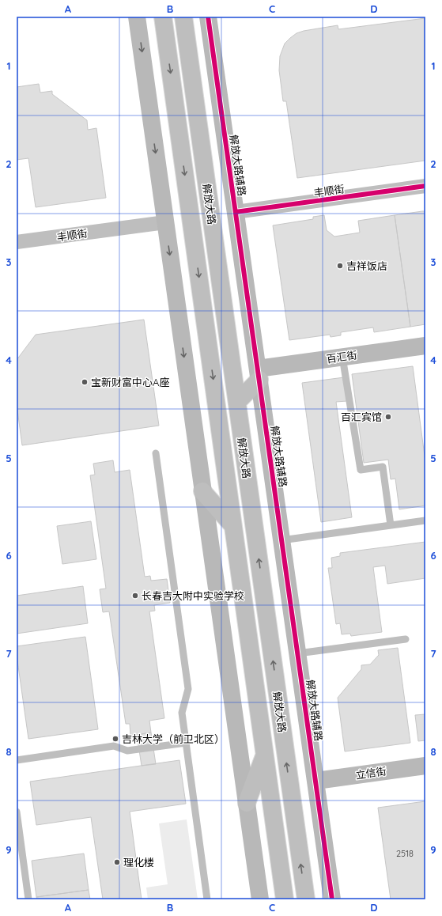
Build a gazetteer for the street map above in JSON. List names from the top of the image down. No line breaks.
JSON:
{"streets":{"main road":["解放大路"],"street":["解放大路辅路","丰顺街","百汇街","立信街"]},"crossings":[["解放大路辅路","丰顺街"],["解放大路辅路","百汇街"],["解放大路辅路","立信街"]],"places":["吉祥饭店","宝新财富中心A座","百汇宾馆","长春吉大附中实验学校","吉林大学（前卫北区）","理化楼"],"house_numbers":["2518"],"grid":{"columns":["A","B","C","D"],"rows":["1","2","3","4","5","6","7","8","9"]}}
